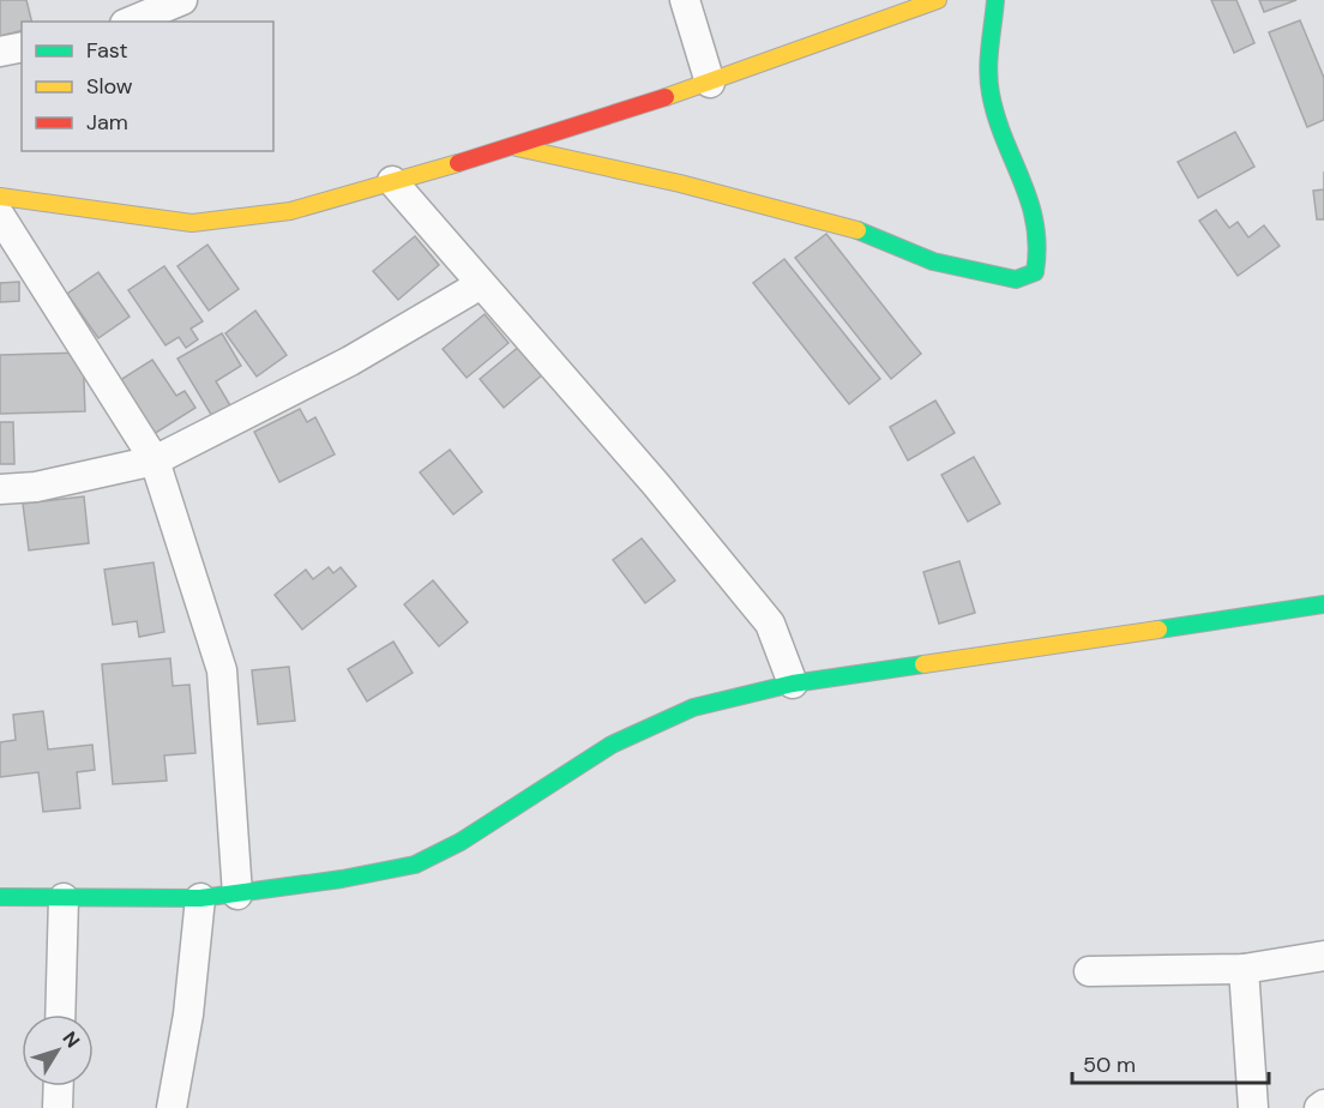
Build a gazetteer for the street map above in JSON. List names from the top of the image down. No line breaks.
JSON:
{"legend":["Fast","Slow","Jam"],"scale_bar":"50 m","north":"top right"}
